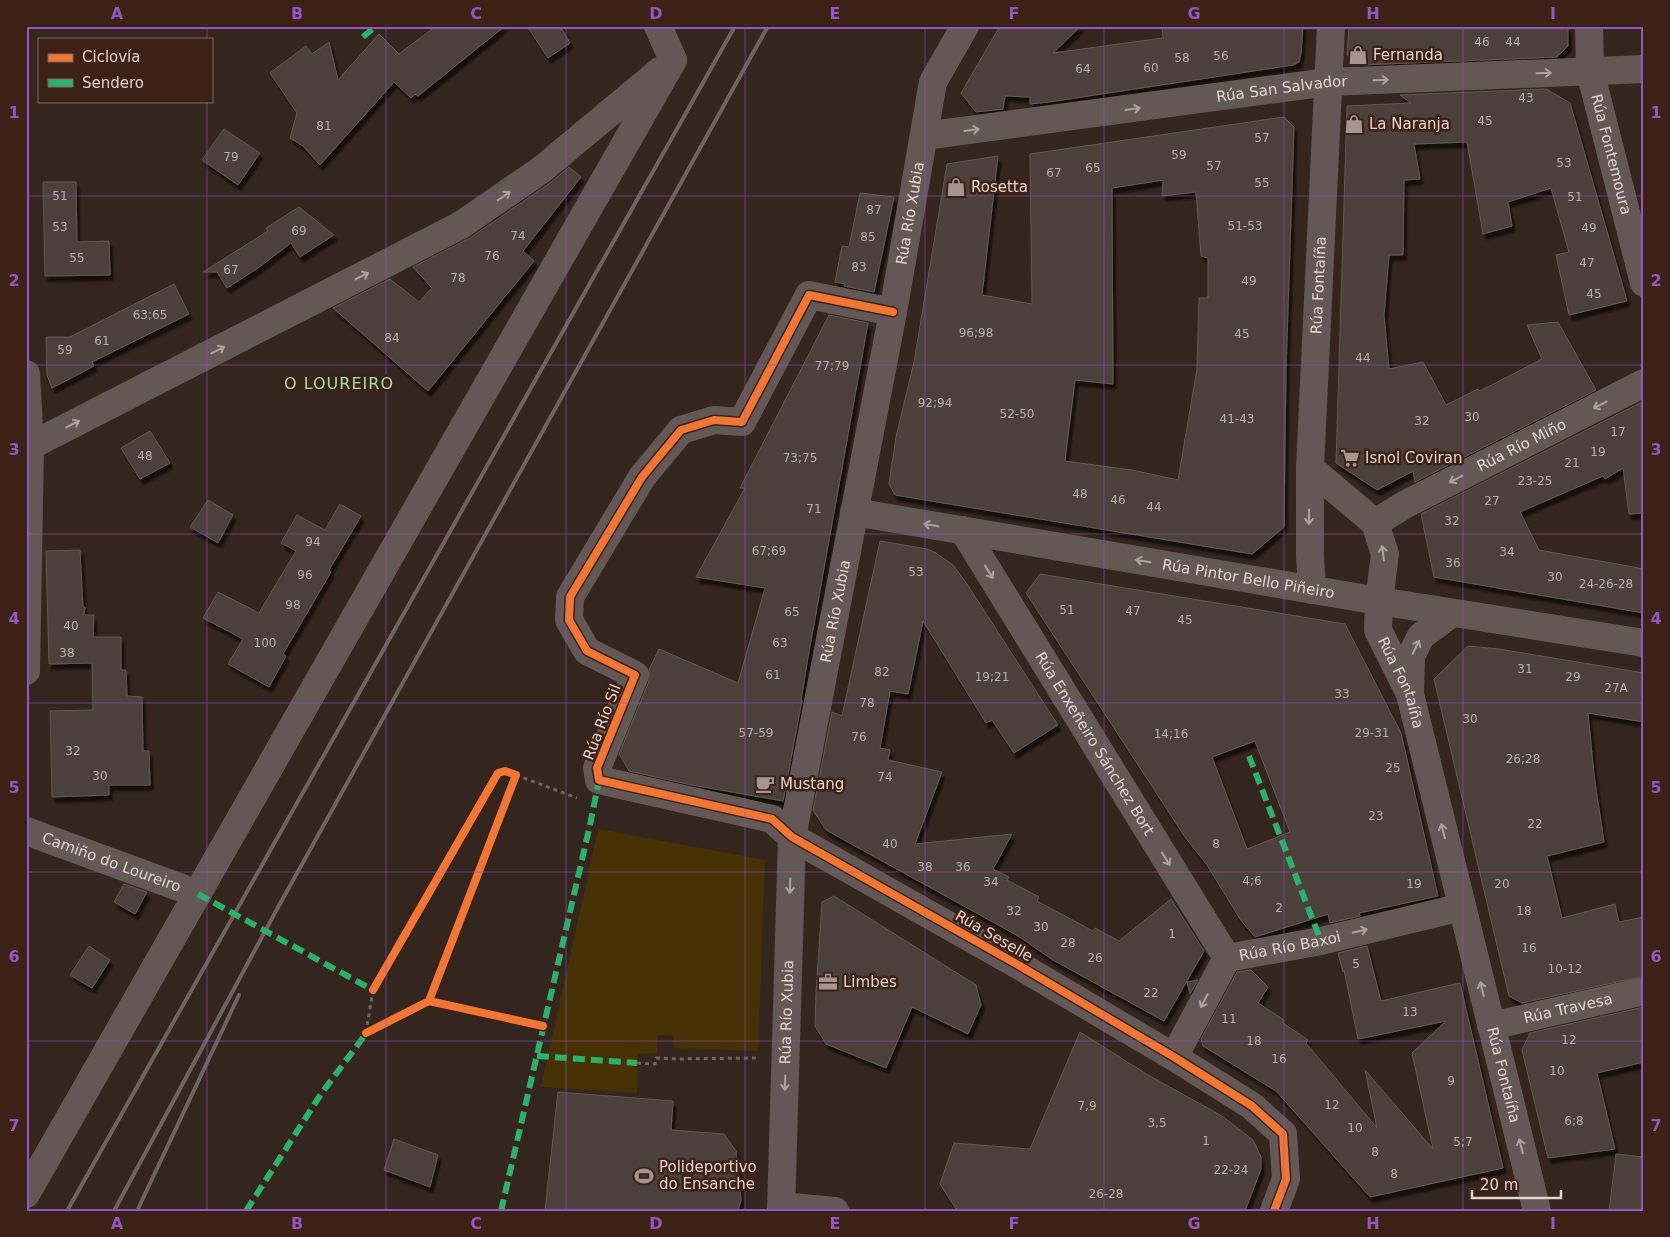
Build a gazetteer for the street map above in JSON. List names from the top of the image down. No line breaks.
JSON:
{"streets":{"street":["Rúa San Salvador","Rúa Fontemoura","Rúa Río Xubia","Rúa Fontaíña","Rúa Río Miño","Rúa Pintor Bello Piñeiro","Rúa Río Sil","Rúa Enxeñeiro Sánchez Bort","Camiño do Loureiro","Rúa Seselle","Rúa Río Baxoi","Rúa Travesa"]},"crossings":[["Rúa San Salvador","Rúa Fontemoura"],["Rúa San Salvador","Rúa Río Xubia"],["Rúa San Salvador","Rúa Fontaíña"],["Rúa Río Xubia","Rúa Pintor Bello Piñeiro"],["Rúa Río Xubia","Rúa Río Sil"],["Rúa Río Xubia","Rúa Seselle"],["Rúa Fontaíña","Rúa Río Miño"],["Rúa Fontaíña","Rúa Pintor Bello Piñeiro"],["Rúa Fontaíña","Rúa Río Baxoi"],["Rúa Fontaíña","Rúa Travesa"],["Rúa Pintor Bello Piñeiro","Rúa Enxeñeiro Sánchez Bort"],["Rúa Río Sil","Rúa Seselle"],["Rúa Enxeñeiro Sánchez Bort","Rúa Río Baxoi"],["Rúa Seselle","Rúa Río Baxoi"]],"one_way":["Rúa San Salvador","Rúa Río Miño","Rúa Pintor Bello Piñeiro","Rúa Enxeñeiro Sánchez Bort"],"districts":["O LOUREIRO"],"places":{"shop":["Fernanda","La Naranja","Rosetta"],"supermarket":["Isnol Coviran"],"cafe":["Mustang"],"office":["Limbes"],"sports":["Polideportivo do Ensanche"]},"house_numbers":["46","44","56","58","60","64","43","45","81","57","59","79","53","57","65","67","55","51","51","87","51-53","53","49","69","74","85","76","55","47","83","67","78","49","45","63;65","96;98","45","84","61","59","44","77;79","92;94","52-50","30","41-43","32","17","19","48","73;75","21","23-25","48","46","27","44","71","32","94","67;69","34","36","53","96","30","24-26-28","98","51","47","65","45","40","100","63","38","31","82","61","19;21","29","27A","33","78","30","57-59","29-31","14;16","76","32","26;28","25","30","74","23","22","40","8","38","36","4;6","34","19","20","2","32","18","30","1","28","16","26","5","10-12","22","13","11","12","18","16","10","9","12","7,9","6;8","3,5","10","1","5;7","8","22-24","8","26-28"],"legend":["Ciclovía","Sendero"],"scale_bar":"20 m","grid":{"columns":["A","B","C","D","E","F","G","H","I"],"rows":["1","2","3","4","5","6","7"]}}
